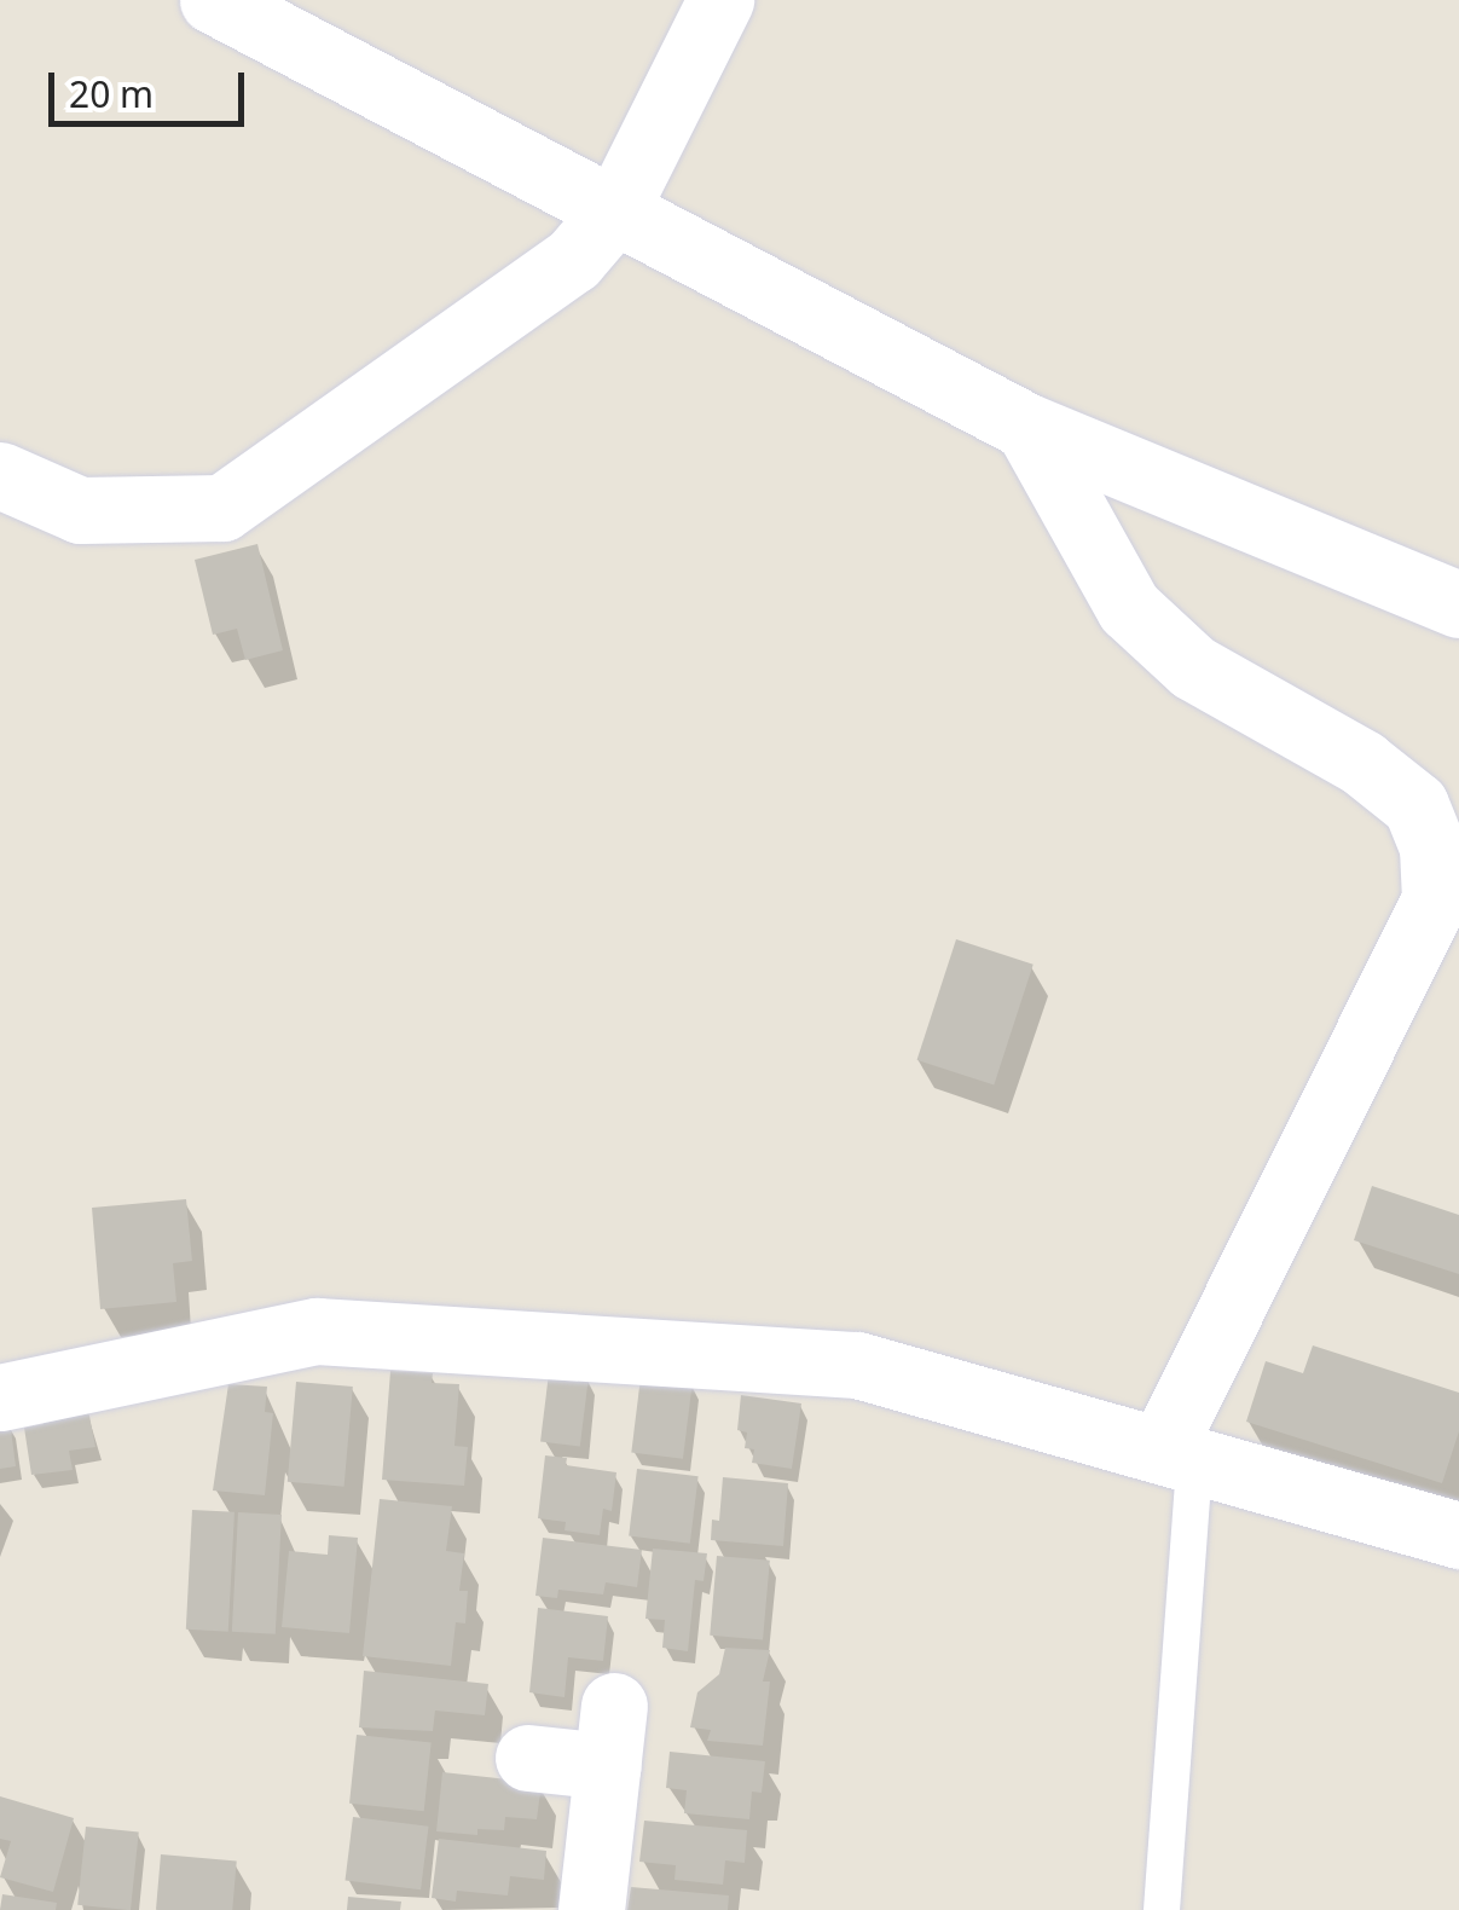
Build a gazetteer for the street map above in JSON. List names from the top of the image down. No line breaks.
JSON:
{"scale_bar":"20 m"}
